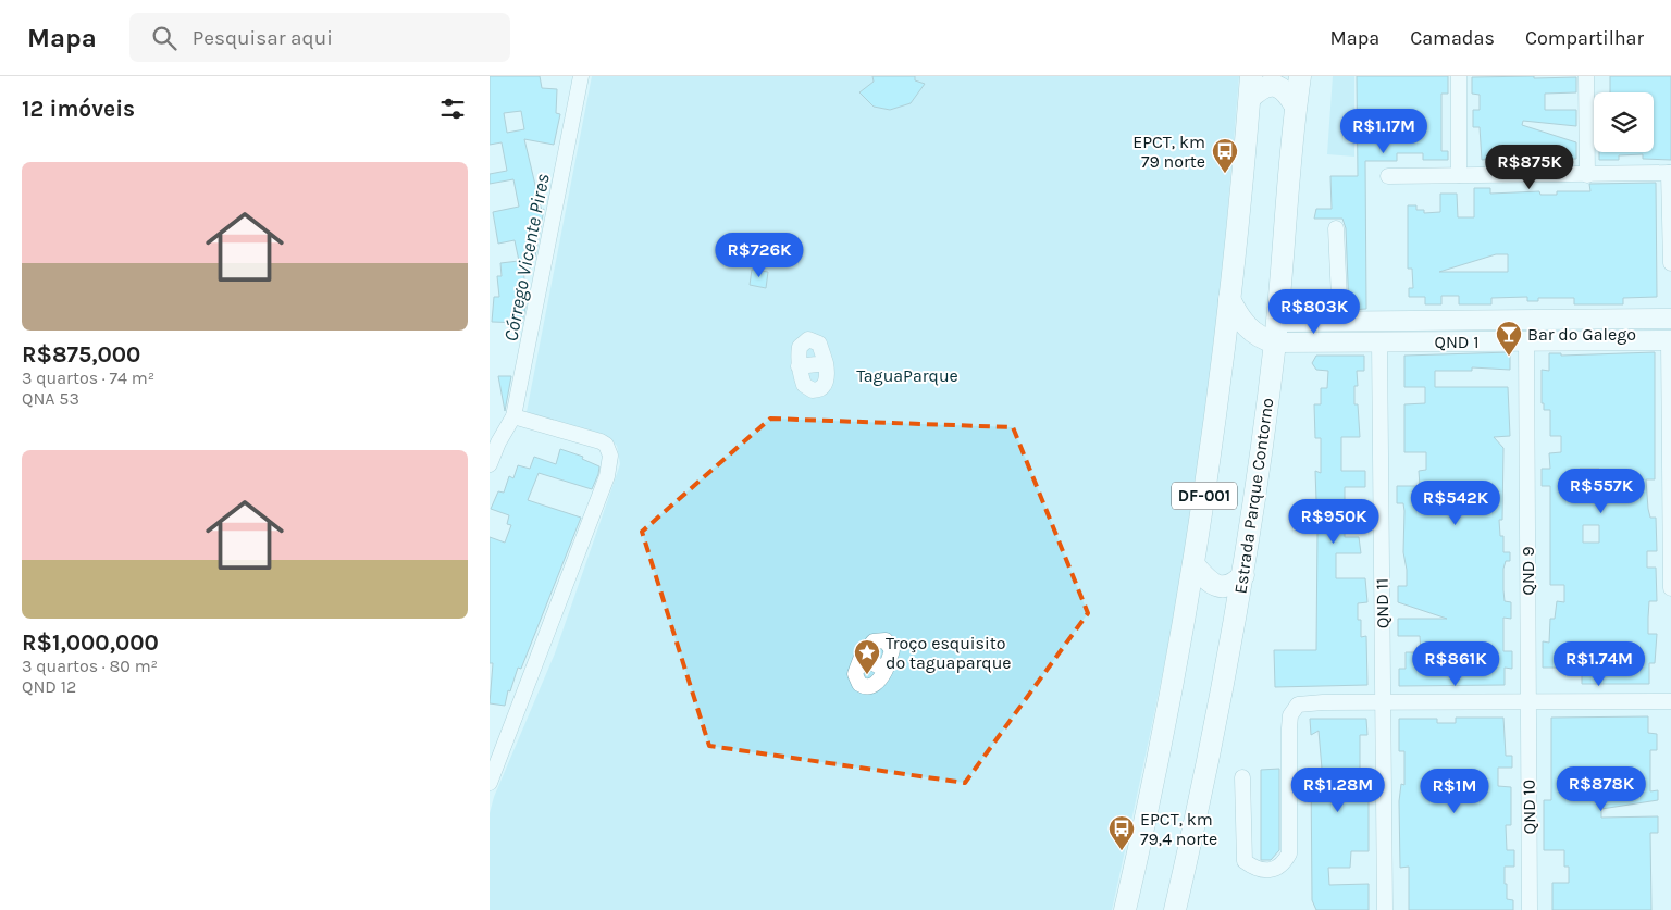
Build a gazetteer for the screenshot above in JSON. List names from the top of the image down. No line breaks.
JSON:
{"streets":{"highway":["DF-001","Estrada Parque Contorno"],"main road":["QND 1"],"street":["QND 9","QND 11","QND 10"]},"crossings":[["QND 1","Estrada Parque Contorno"],["QND 1","QND 9"],["QND 1","QND 11"],["QND 9","QND 10"]],"water":["Córrego Vicente Pires"],"parks":["TaguaParque"],"places":{"bus stop":["EPCT, km 79 norte","EPCT, km 79,4 norte"],"bar":["Bar do Galego"],"place":["Troço esquisito do taguaparque"]},"page":{"header":"Mapa","search":"Pesquisar aqui","nav":["Mapa","Camadas","Compartilhar"],"heading":"12 imóveis","price":["R$1.17M","R$875K","R$726K","R$803K","R$557K","R$542K","R$950K","R$861K","R$1.74M","R$878K","R$1.28M","R$1M"],"list":[{"name":"R$875,000","note":"3 quartos · 74 m² · QNA 53"},{"name":"R$1,000,000","note":"3 quartos · 80 m² · QND 12"}]}}
